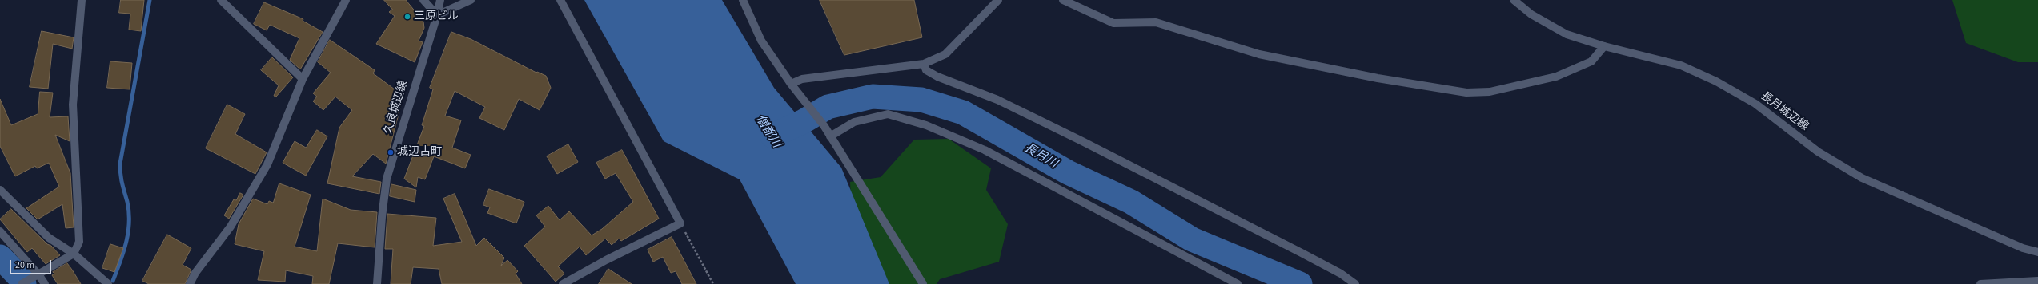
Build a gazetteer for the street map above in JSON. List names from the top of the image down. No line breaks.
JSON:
{"streets":{"street":["久良城辺線","長月城辺線"]},"water":["僧都川","長月川"],"places":["三原ビル","城辺古町"],"scale_bar":"20 m"}
